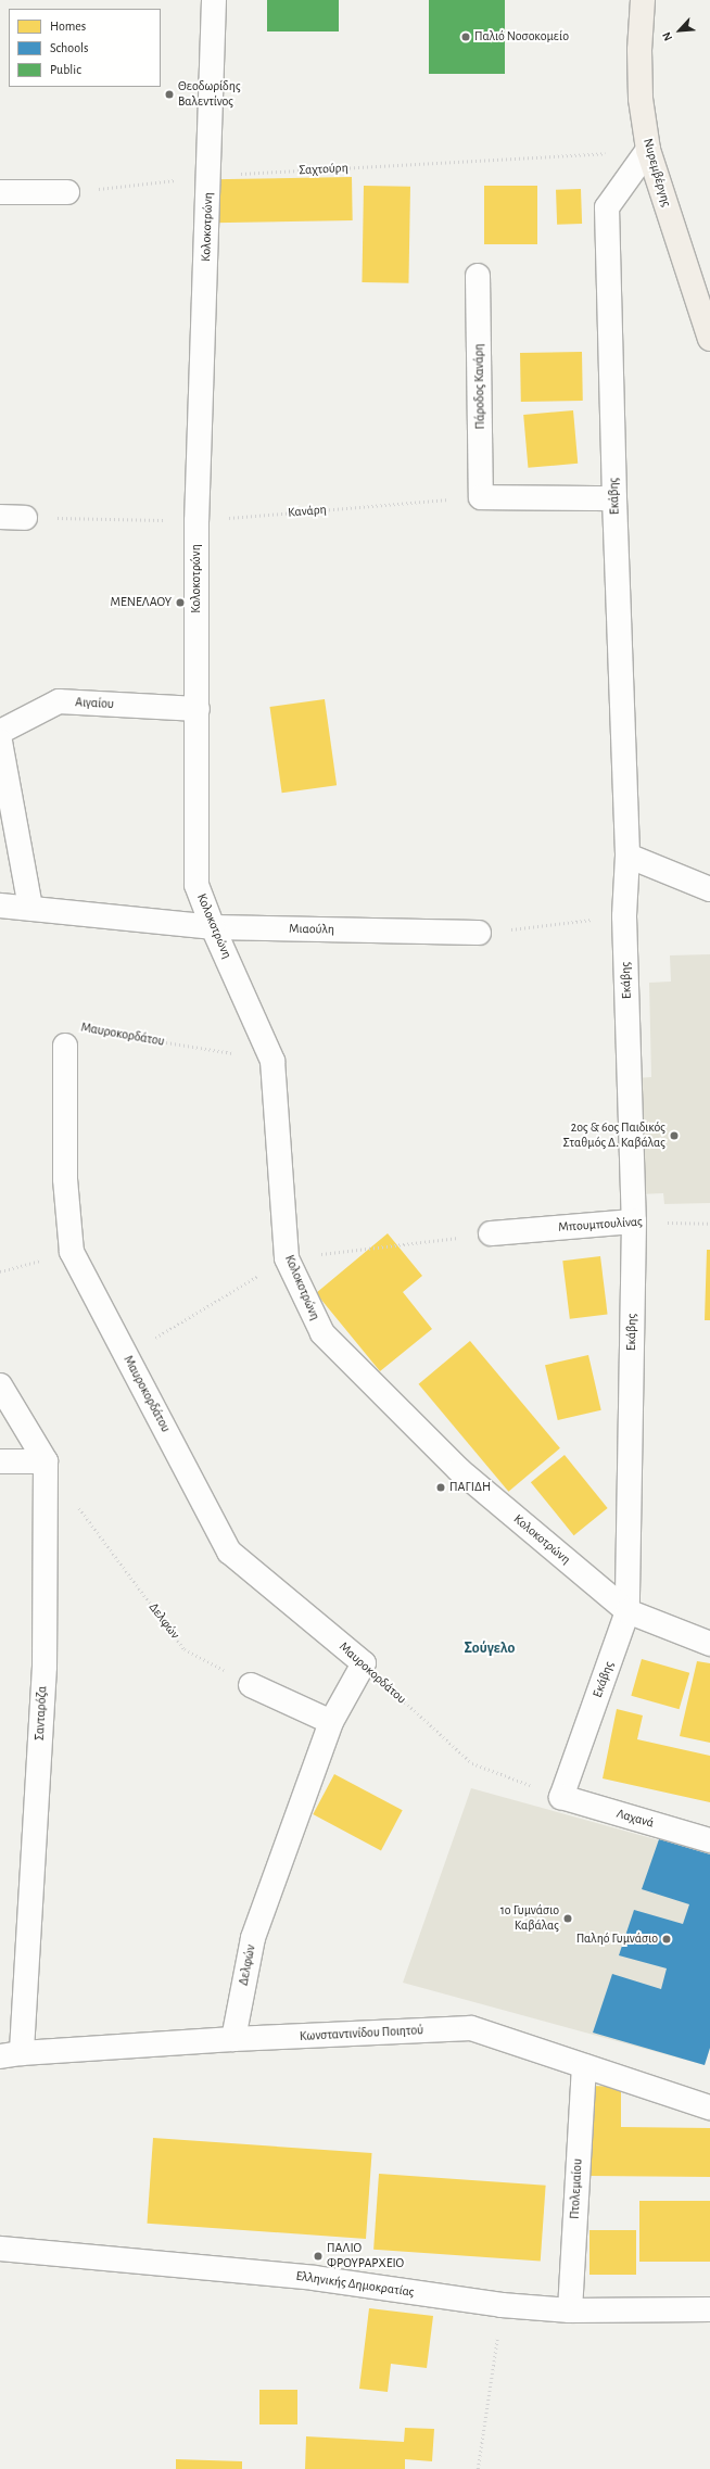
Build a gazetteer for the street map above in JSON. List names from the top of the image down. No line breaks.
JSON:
{"streets":{"main road":["Νυρεμβέργης"],"street":["Κολοκοτρώνη","Πάροδος Κανάρη","Εκάβης","Αιγαίου","Μιαούλη","Μαυροκορδάτου","Μπουμπουλίνας","Δελφών","Σανταρόζα","Λαχανά","Κωνσταντινίδου Ποιητού","Πτολεμαίου","Ελληνικής Δημοκρατίας"],"path":["Σαχτούρη","Κανάρη"]},"crossings":[["Σαχτούρη","Νυρεμβέργης"],["Σαχτούρη","Κολοκοτρώνη"],["Σαχτούρη","Εκάβης"],["Νυρεμβέργης","Εκάβης"],["Κολοκοτρώνη","Εκάβης"],["Κολοκοτρώνη","Κανάρη"],["Κολοκοτρώνη","Αιγαίου"],["Κολοκοτρώνη","Μιαούλη"],["Κολοκοτρώνη","Μαυροκορδάτου"],["Πάροδος Κανάρη","Κανάρη"],["Εκάβης","Μαυροκορδάτου"],["Εκάβης","Μπουμπουλίνας"],["Εκάβης","Λαχανά"],["Μαυροκορδάτου","Δελφών"],["Μαυροκορδάτου","Λαχανά"],["Δελφών","Κωνσταντινίδου Ποιητού"],["Σανταρόζα","Κωνσταντινίδου Ποιητού"],["Κωνσταντινίδου Ποιητού","Πτολεμαίου"],["Πτολεμαίου","Ελληνικής Δημοκρατίας"]],"districts":["Σούγελο"],"places":["Παλιό Νοσοκομείο","Θεοδωρίδης Βαλεντίνος","ΜΕΝΕΛΑΟΥ","2ος & 6ος Παιδικός Σταθμός Δ. Καβάλας","ΠΑΓΙΔΗ","1ο Γυμνάσιο Καβάλας","Παληό Γυμνάσιο","ΠΑΛΙΟ ΦΡΟΥΡΑΡΧΕΙΟ"],"legend":["Homes","Schools","Public"],"north":"bottom left"}
